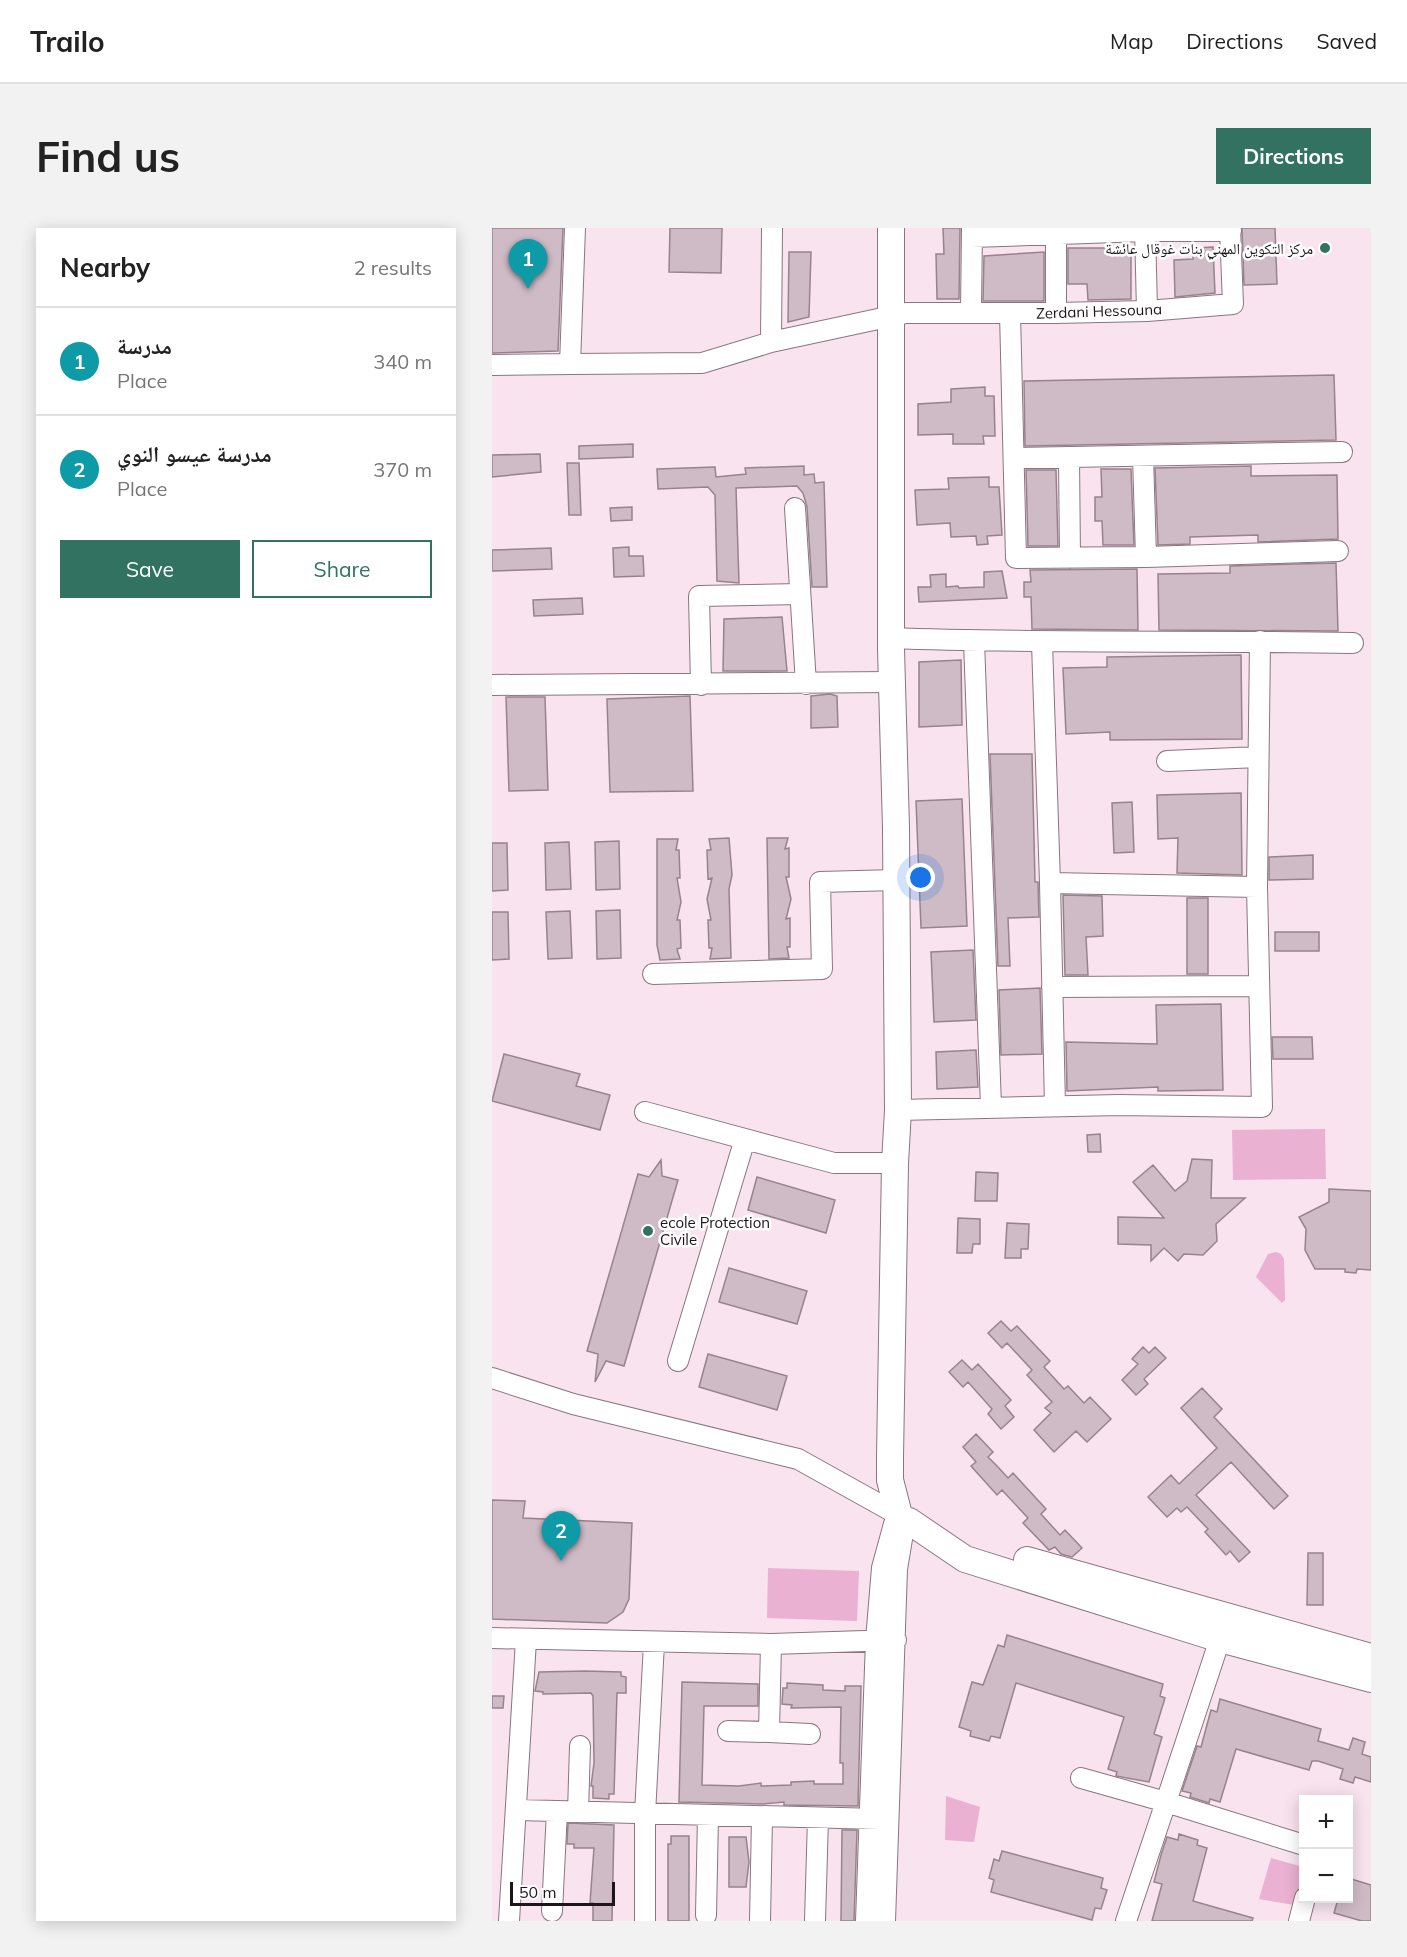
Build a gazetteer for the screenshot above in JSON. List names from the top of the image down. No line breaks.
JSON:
{"streets":{"street":["Zerdani Hessouna"]},"places":["مركز التكوين المهني بنات غوقال عائشة","ecole Protection Civile"],"scale_bar":"50 m","page":{"header":"Trailo","nav":["Map","Directions","Saved"],"buttons":["Directions",["Save","Share"]],"title":"Find us","heading":["Nearby","2 results"],"pins":["1","2"],"list":[{"mark":"1","name":"مدرسة","note":"Place","value":"340 m"},{"mark":"2","name":"مدرسة عيسو النوي","note":"Place","value":"370 m"}],"map_buttons":["+","−"],"scale":"50 m"}}
